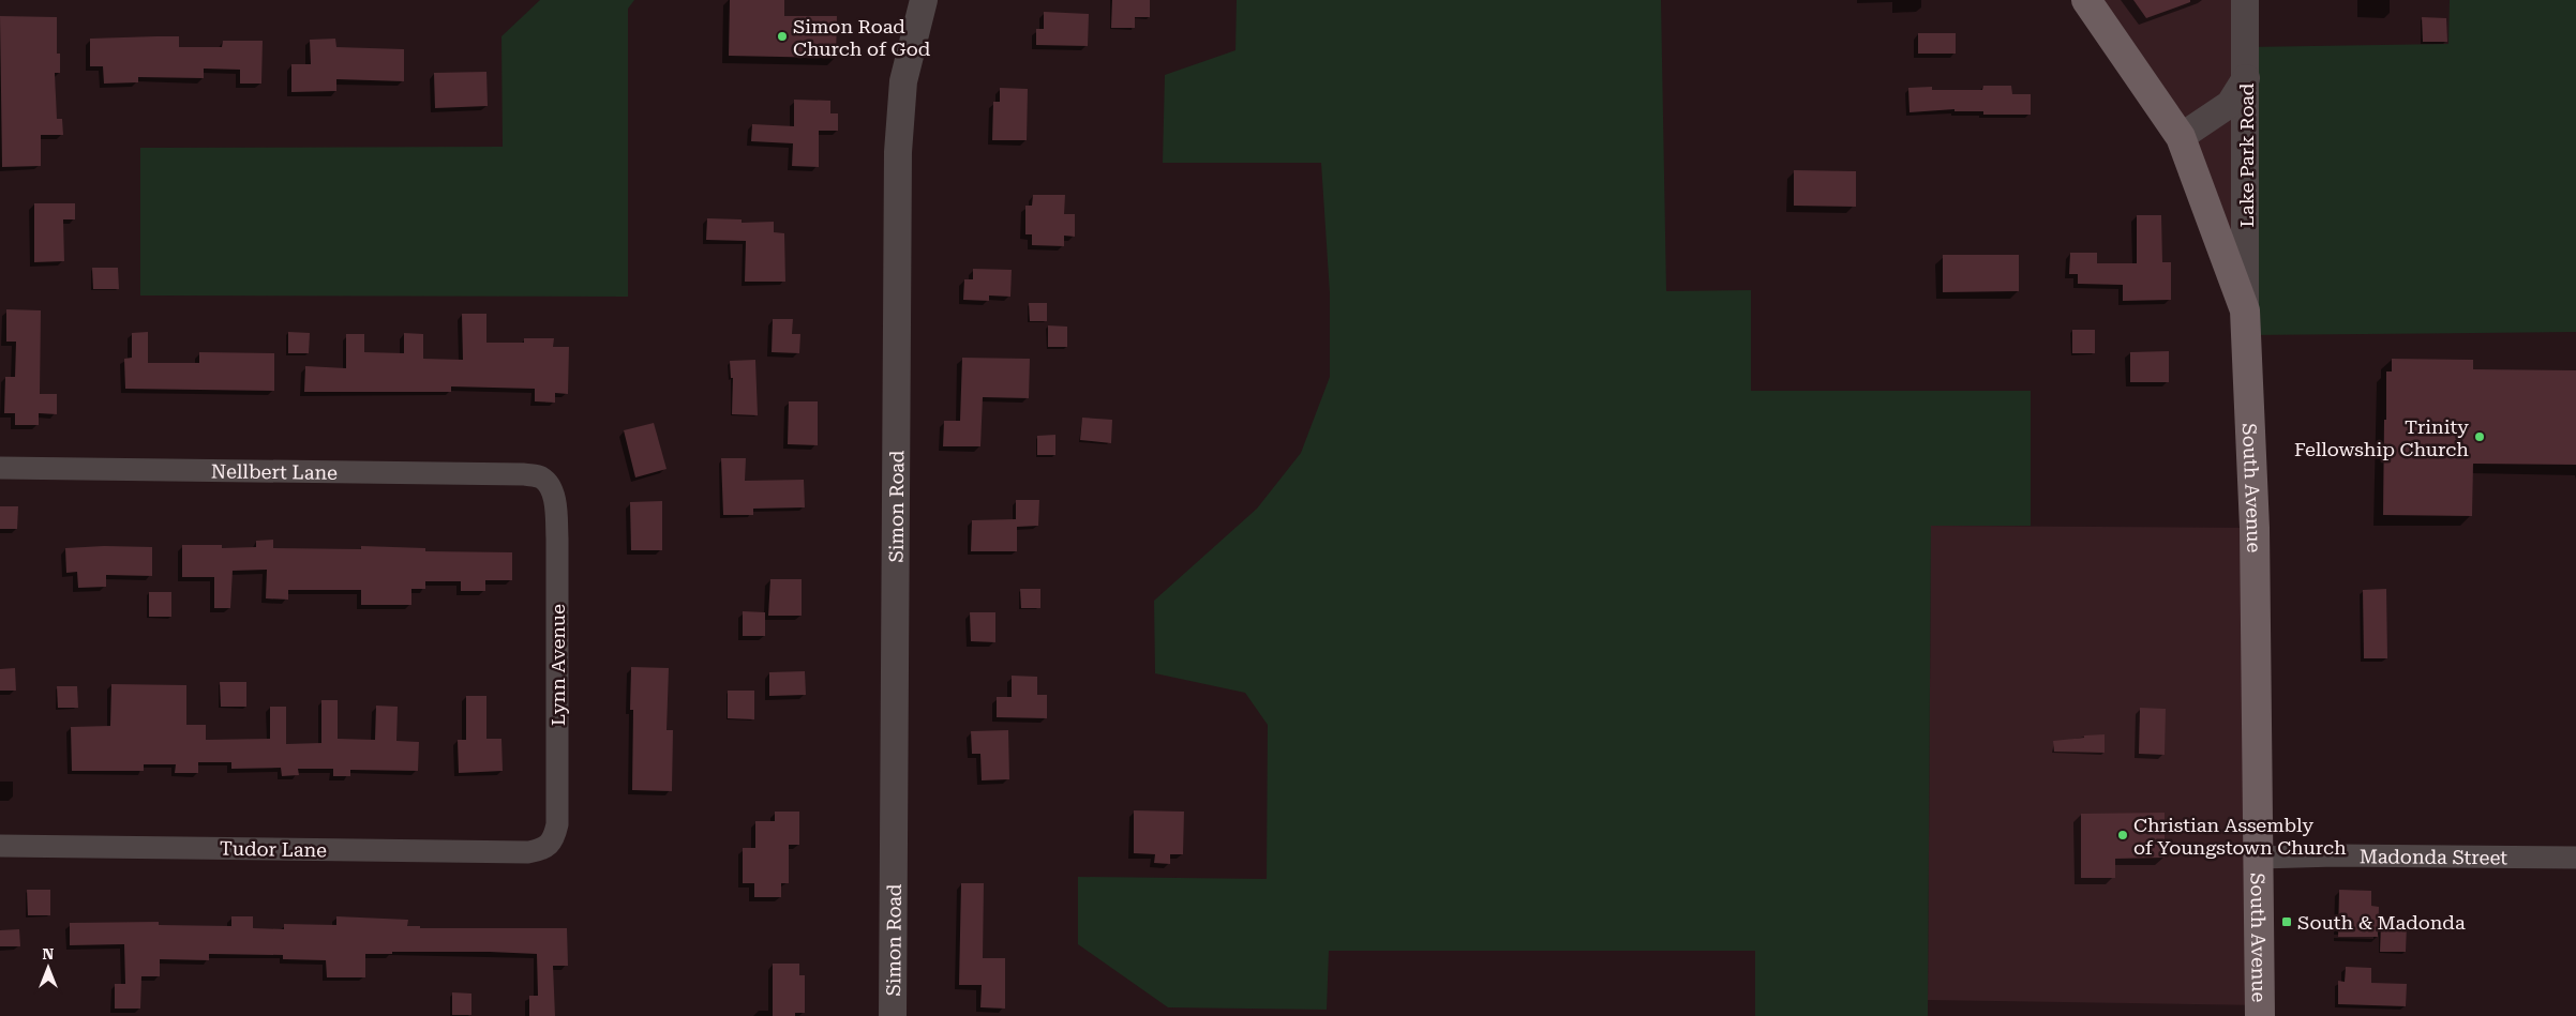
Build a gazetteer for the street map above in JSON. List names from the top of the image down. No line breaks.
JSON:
{"streets":{"main road":["South Avenue"],"street":["Lake Park Road","Nellbert Lane","Simon Road","Lynn Avenue","Tudor Lane","Madonda Street"]},"crossings":[["Lake Park Road","South Avenue"],["Nellbert Lane","Lynn Avenue"],["South Avenue","Madonda Street"],["Lynn Avenue","Tudor Lane"]],"places":{"other":["Simon Road Church of God","Trinity Fellowship Church","Christian Assembly of Youngstown Church"],"transit":["South & Madonda"]},"north":"top"}
